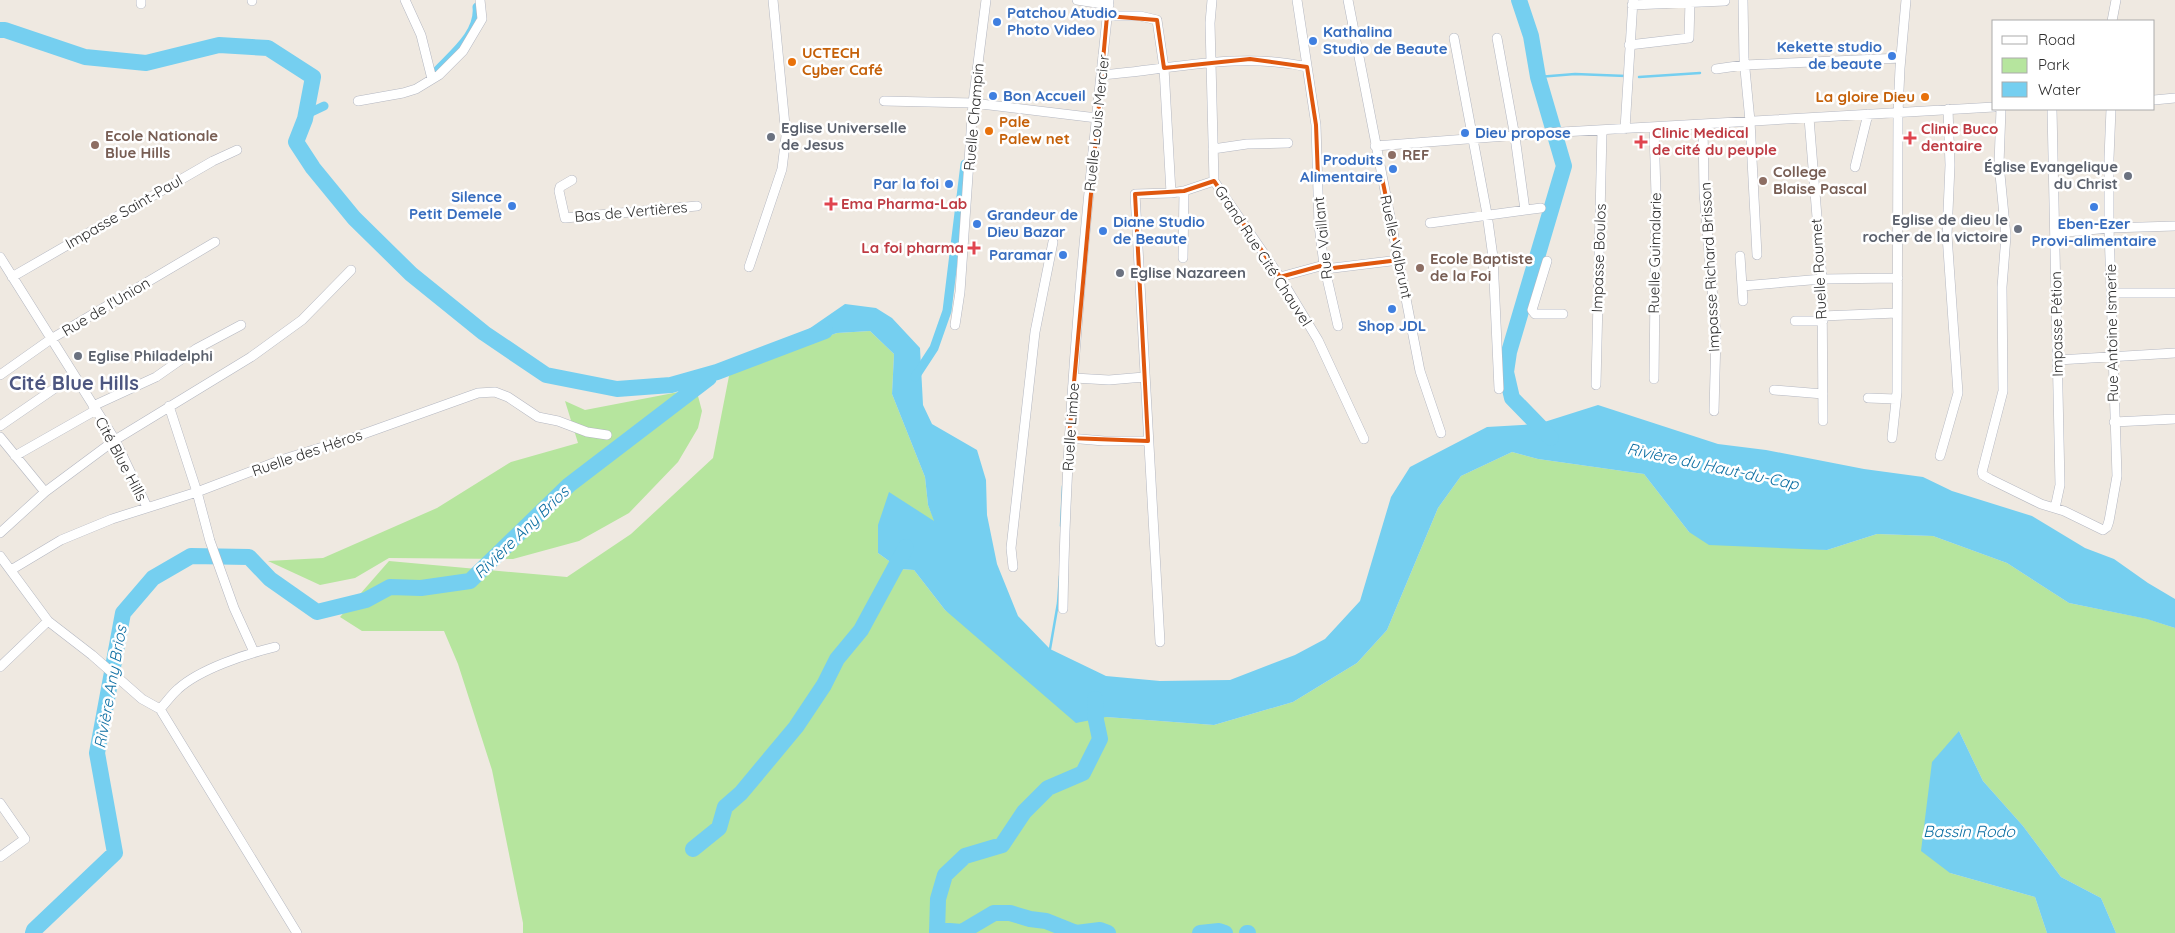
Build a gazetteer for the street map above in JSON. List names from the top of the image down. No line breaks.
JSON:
{"streets":{"street":["Ruelle Champin","Ruelle Louis Mercier","Impasse Saint-Paul","Bas de Vertières","Rue Vaillant","Ruelle Valbrunt","Ruelle Guimalarie","Grand Rue Cité Chauvel","Impasse Boulos","Impasse Richard Brisson","Ruelle Roumet","Rue de l'Union","Impasse Pétion","Rue Antoine Ismerie","Ruelle Limbe","Ruelle des Héros","Cité Blue Hills"]},"crossings":[["Ruelle Louis Mercier","Ruelle Limbe"],["Impasse Saint-Paul","Cité Blue Hills"],["Rue de l'Union","Cité Blue Hills"],["Impasse Pétion","Rue Antoine Ismerie"],["Ruelle des Héros","Cité Blue Hills"]],"districts":["Cité Blue Hills"],"water":["Rivière du Haut-du-Cap","Rivière Any Brios","Bassin Rodo"],"places":{"other":["Patchou Atudio Photo Video","Kathalina Studio de Beaute","Kekette studio de beaute","UCTECH Cyber Café","Bon Accueil","La gloire Dieu","Pale Palew net","Dieu propose","Eglise Universelle de Jesus","Ecole Nationale Blue Hills","REF","Produits Alimentaire","Église Evangelique du Christ","College Blaise Pascal","Par la foi","Silence Petit Demele","Eben-Ezer Provi-alimentaire","Grandeur de Dieu Bazar","Eglise de dieu le rocher de la victoire","Diane Studio de Beaute","Paramar","Ecole Baptiste de la Foi","Eglise Nazareen","Shop JDL","Eglise Philadelphi"],"health":["Clinic Buco dentaire","Clinic Medical de cité du peuple","Ema Pharma-Lab","La foi pharma"]},"legend":["Road","Park","Water"]}
